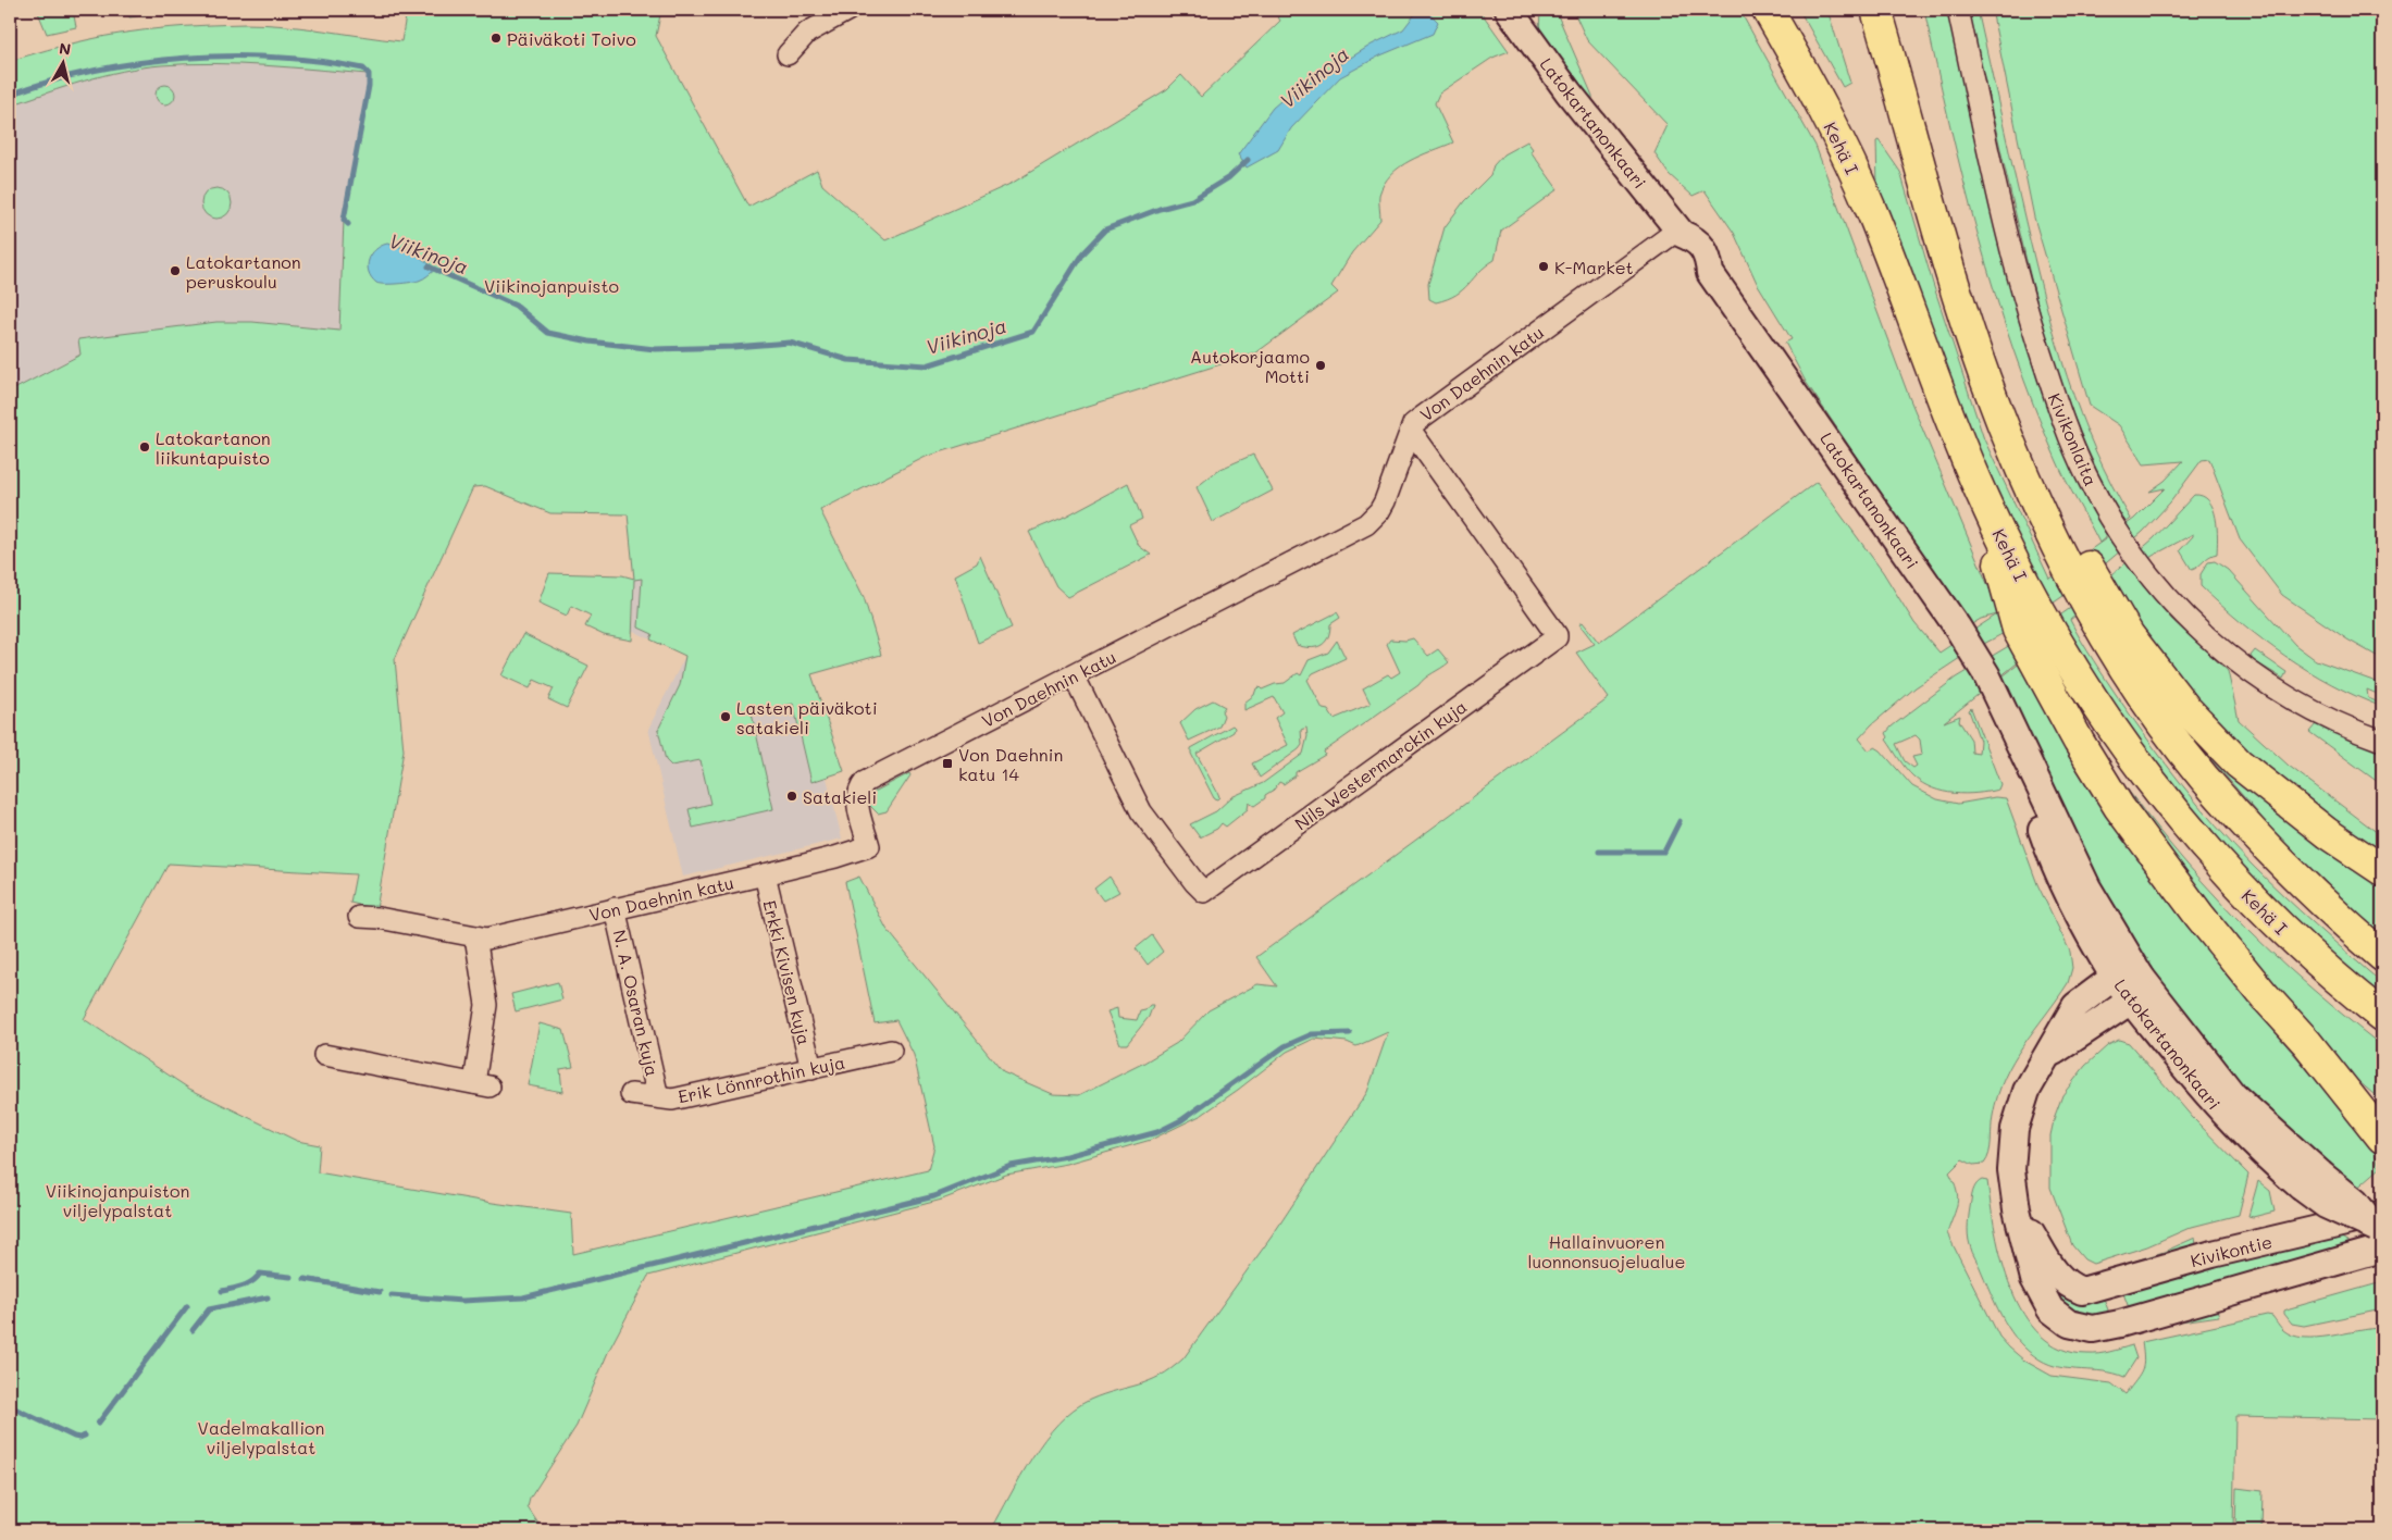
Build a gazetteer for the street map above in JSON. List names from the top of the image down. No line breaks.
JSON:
{"streets":{"highway":["Kehä I"],"street":["Latokartanonkaari","Von Daehnin katu","Kivikonlaita","Nils Westermarckin kuja","Erkki Kivisen kuja","N. A. Osaran kuja","Erik Lönnrothin kuja","Kivikontie"]},"crossings":[["Latokartanonkaari","Von Daehnin katu"],["Latokartanonkaari","Kivikontie"],["Von Daehnin katu","Nils Westermarckin kuja"],["Von Daehnin katu","Erkki Kivisen kuja"],["Von Daehnin katu","N. A. Osaran kuja"],["Erkki Kivisen kuja","Erik Lönnrothin kuja"],["N. A. Osaran kuja","Erik Lönnrothin kuja"]],"water":["Viikinoja"],"parks":["Viikinojanpuisto","Viikinojanpuiston viljelypalstat","Hallainvuoren luonnonsuojelualue","Vadelmakallion viljelypalstat"],"places":{"other":["Päiväkoti Toivo","K-Market","Latokartanon peruskoulu","Autokorjaamo Motti","Latokartanon liikuntapuisto","Lasten päiväkoti satakieli","Satakieli"],"transit":["Von Daehnin katu 14"]},"north":"top"}
